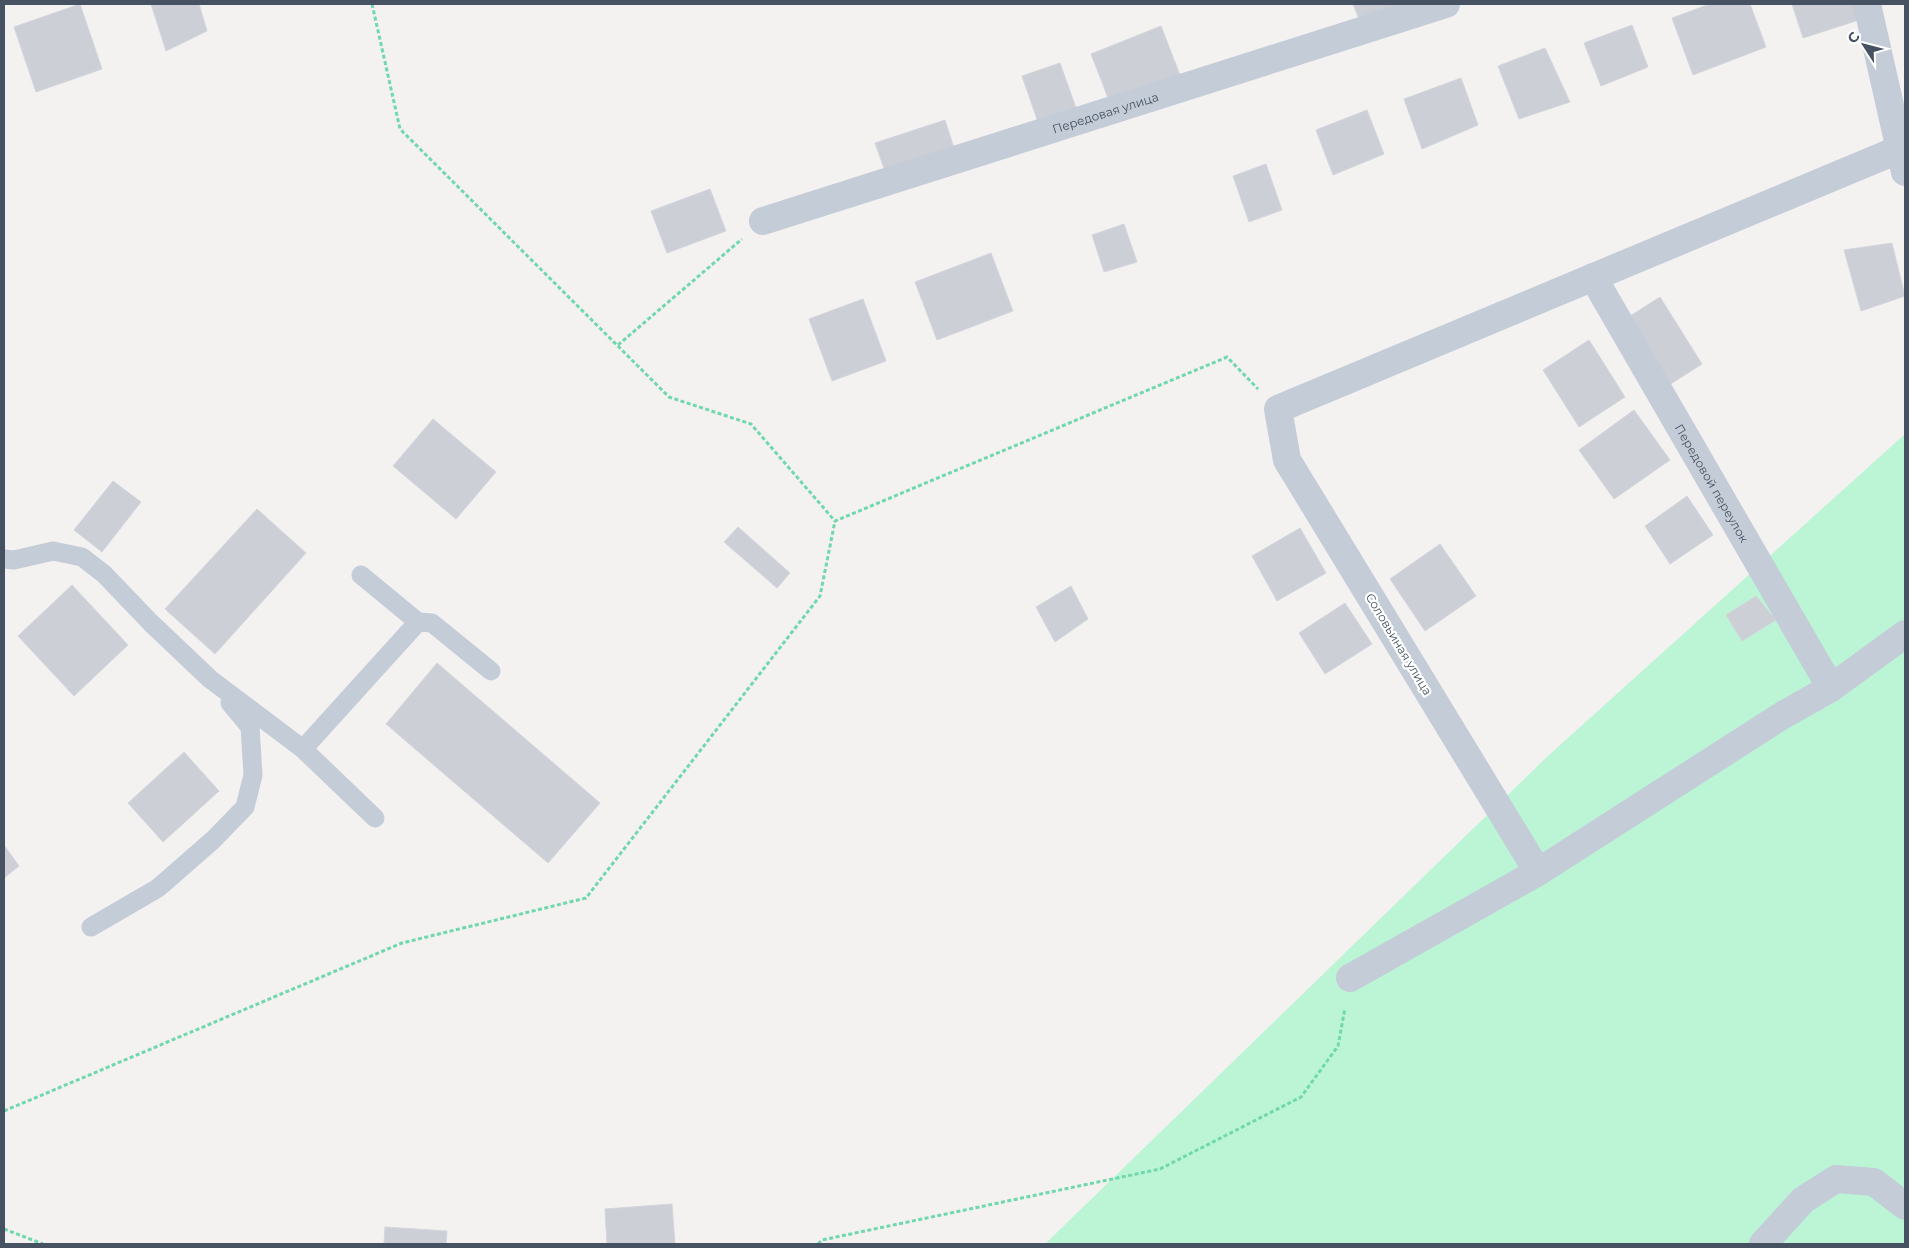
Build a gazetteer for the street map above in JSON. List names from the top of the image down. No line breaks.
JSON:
{"streets":{"street":["Передовая улица","Передовой переулок","Соловьиная улица"]},"north":"top left"}
